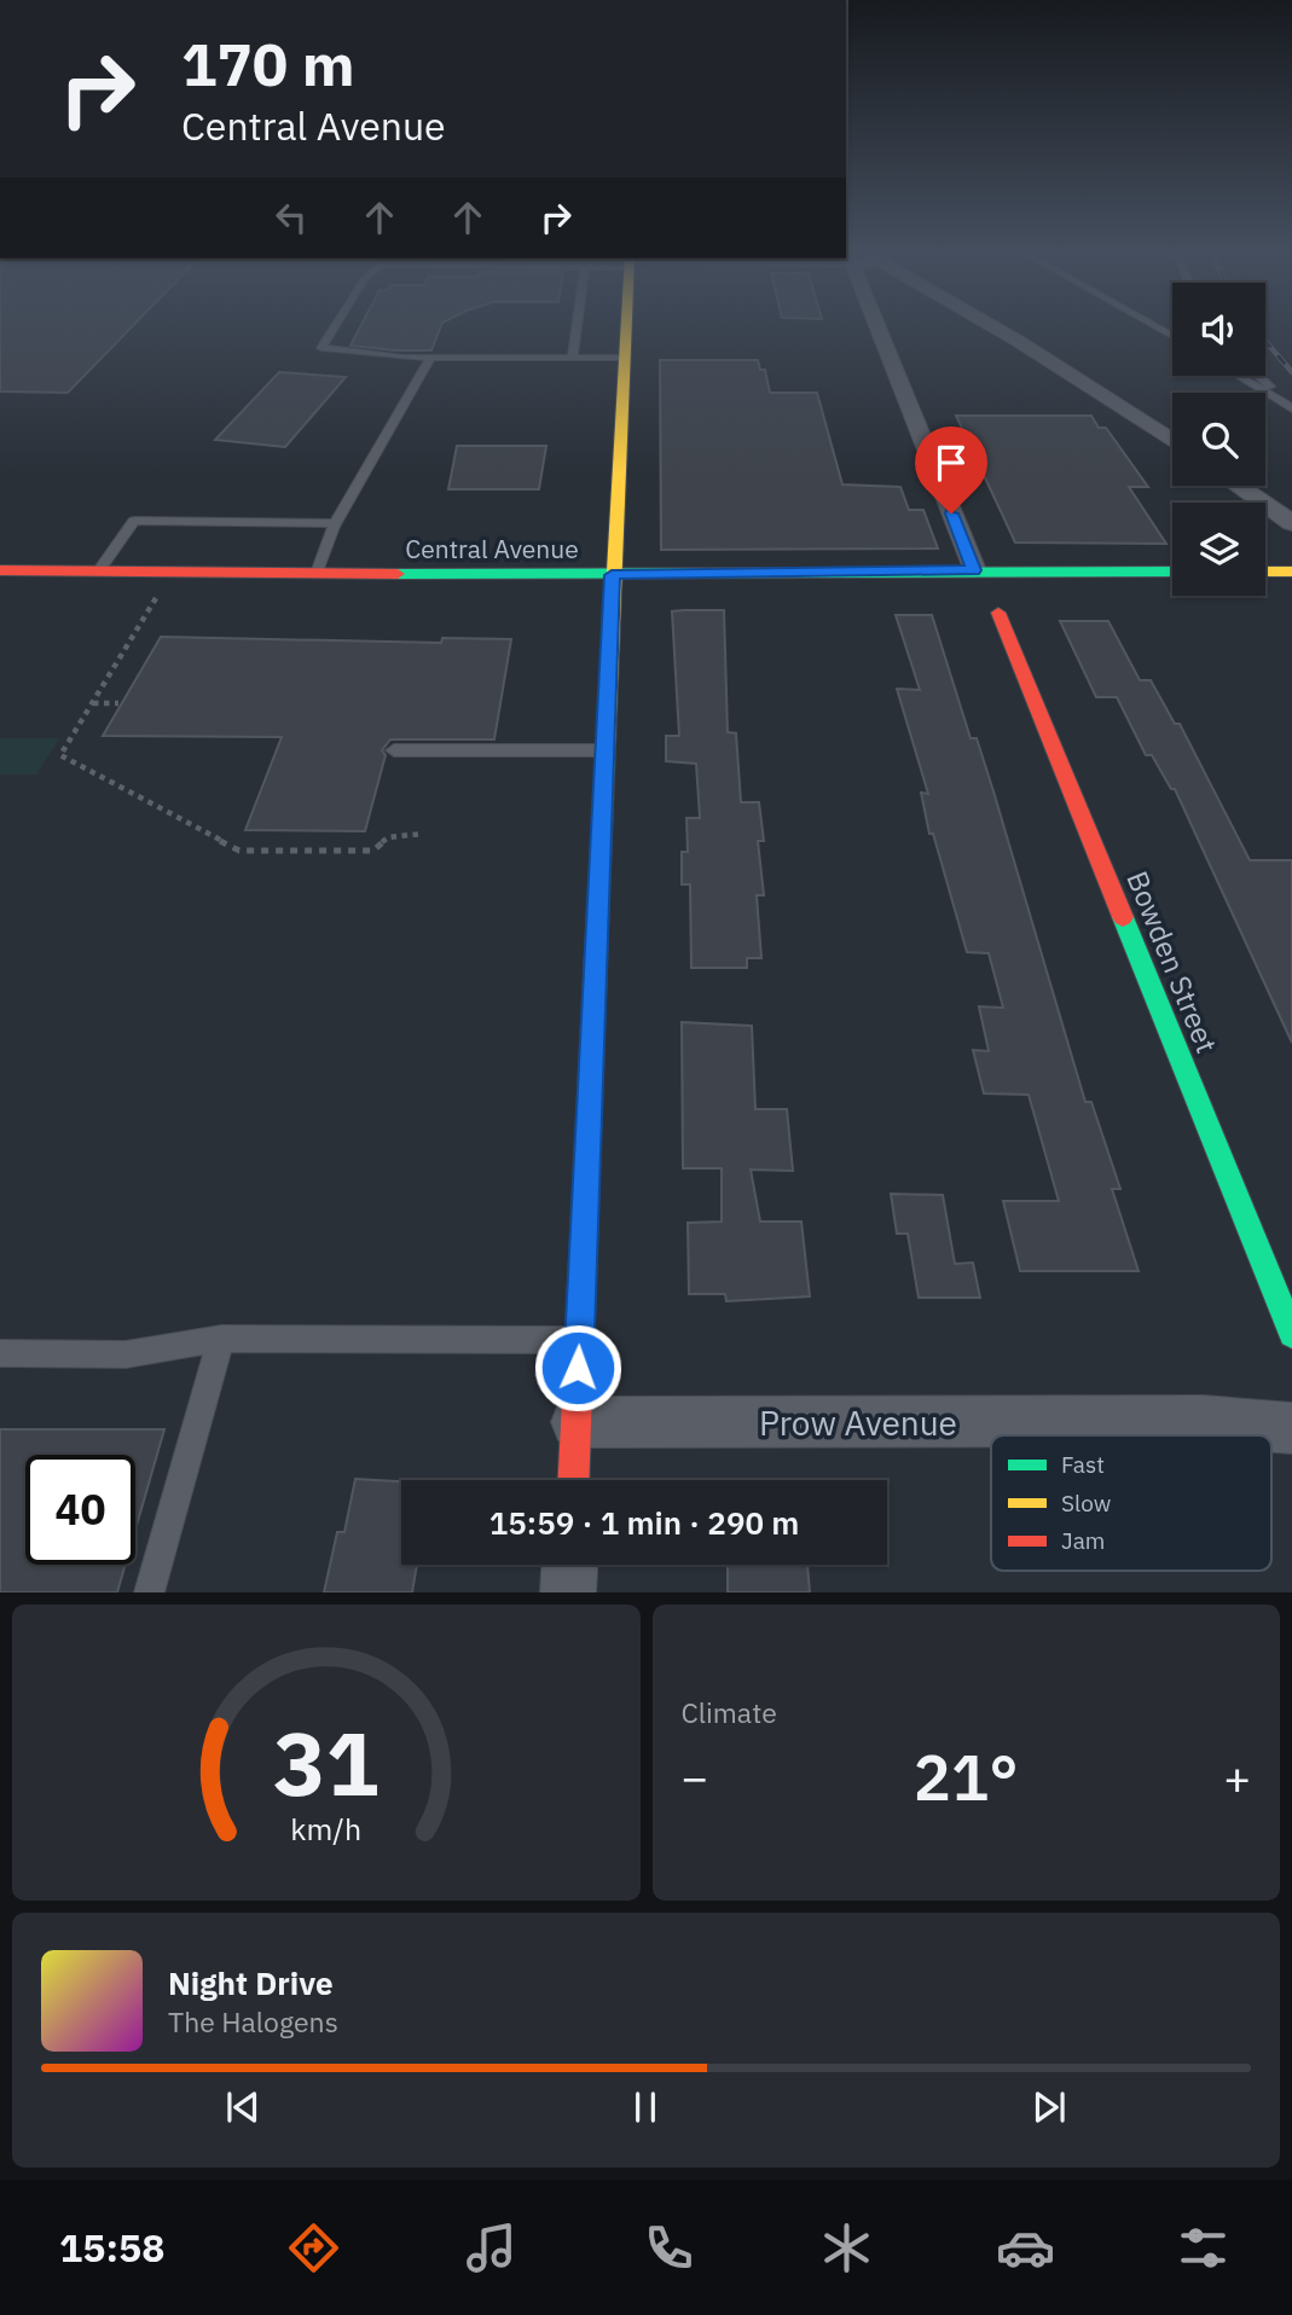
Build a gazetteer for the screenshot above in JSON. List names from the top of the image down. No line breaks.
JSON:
{"streets":{"street":["Central Avenue","Bowden Street","Prow Avenue"]},"legend":["Fast","Slow","Jam"],"page":{"turn":["170 m","Central Avenue"],"limit":"40","trip":"15:59 · 1 min · 290 m","tile":"Climate","heat":["−","21°","+"],"song":["Night Drive","The Halogens"],"tabs":"15:58","gauge":["31","km/h"]}}
